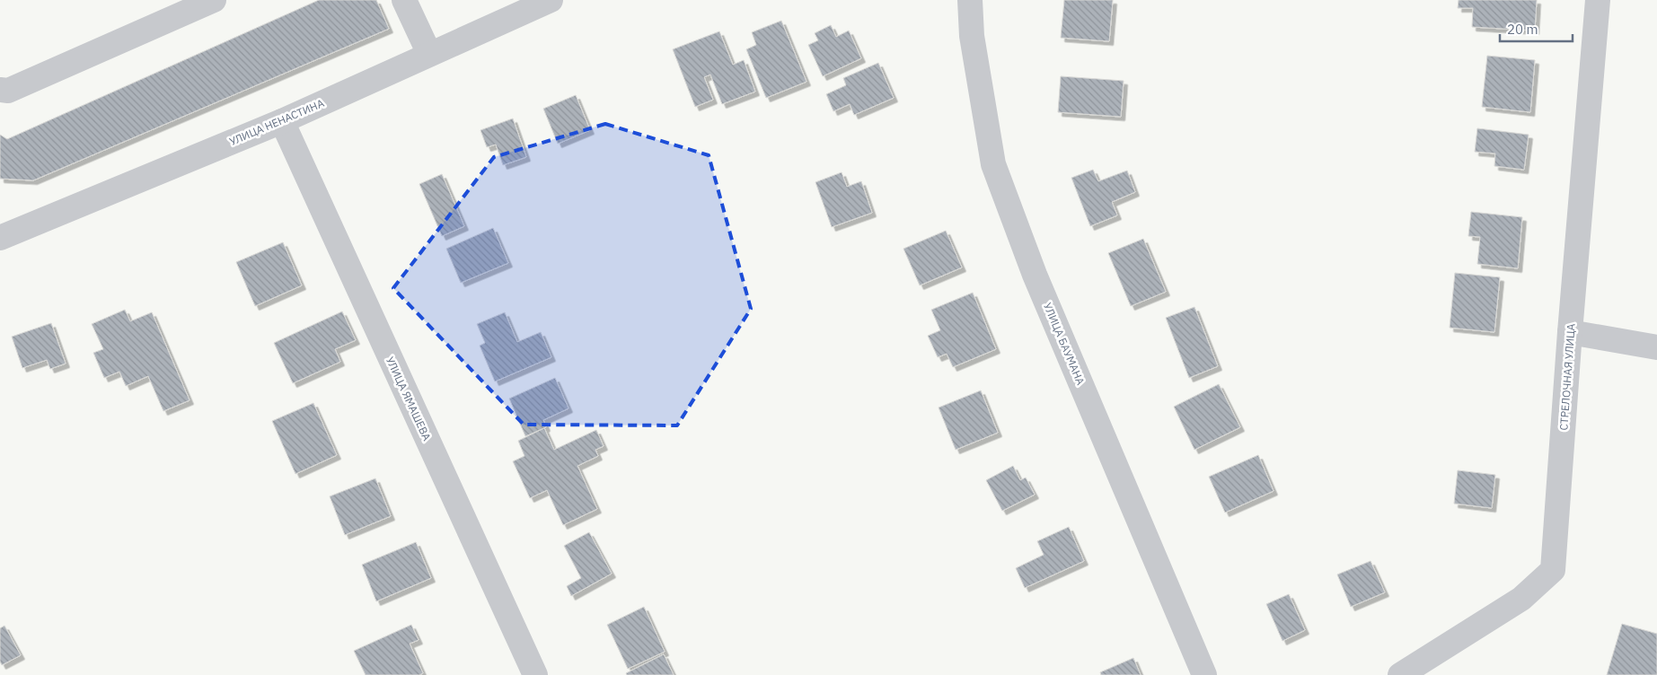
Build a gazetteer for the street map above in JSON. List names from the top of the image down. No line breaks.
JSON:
{"streets":{"street":["УЛИЦА НЕНАСТИНА","УЛИЦА БАУМАНА","СТРЕЛОЧНАЯ УЛИЦА","УЛИЦА ЯМАШЕВА"]},"crossings":[["УЛИЦА НЕНАСТИНА","УЛИЦА ЯМАШЕВА"]],"scale_bar":"20 m"}
